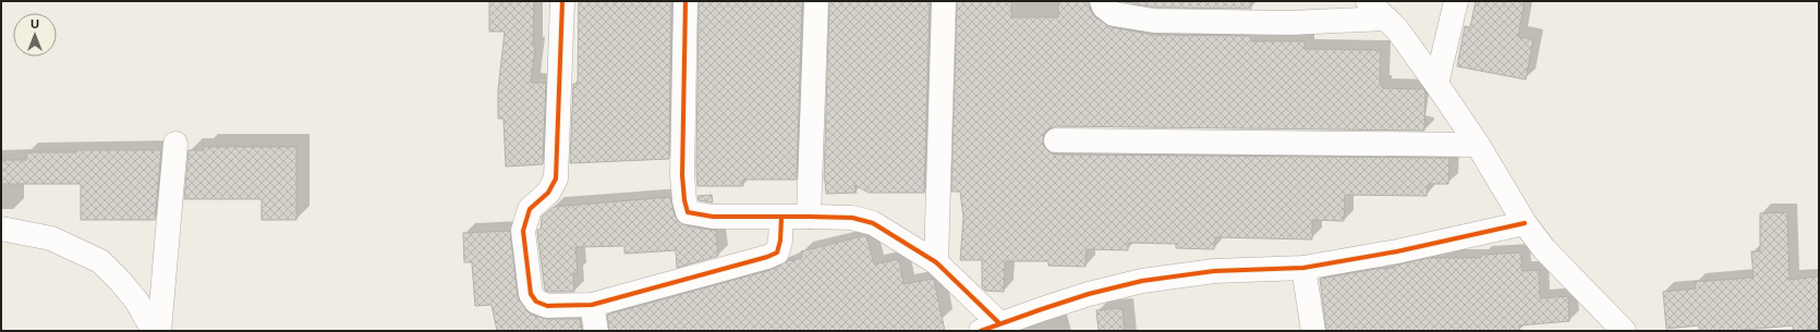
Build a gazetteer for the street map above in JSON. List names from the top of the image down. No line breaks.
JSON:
{"north":"top"}
